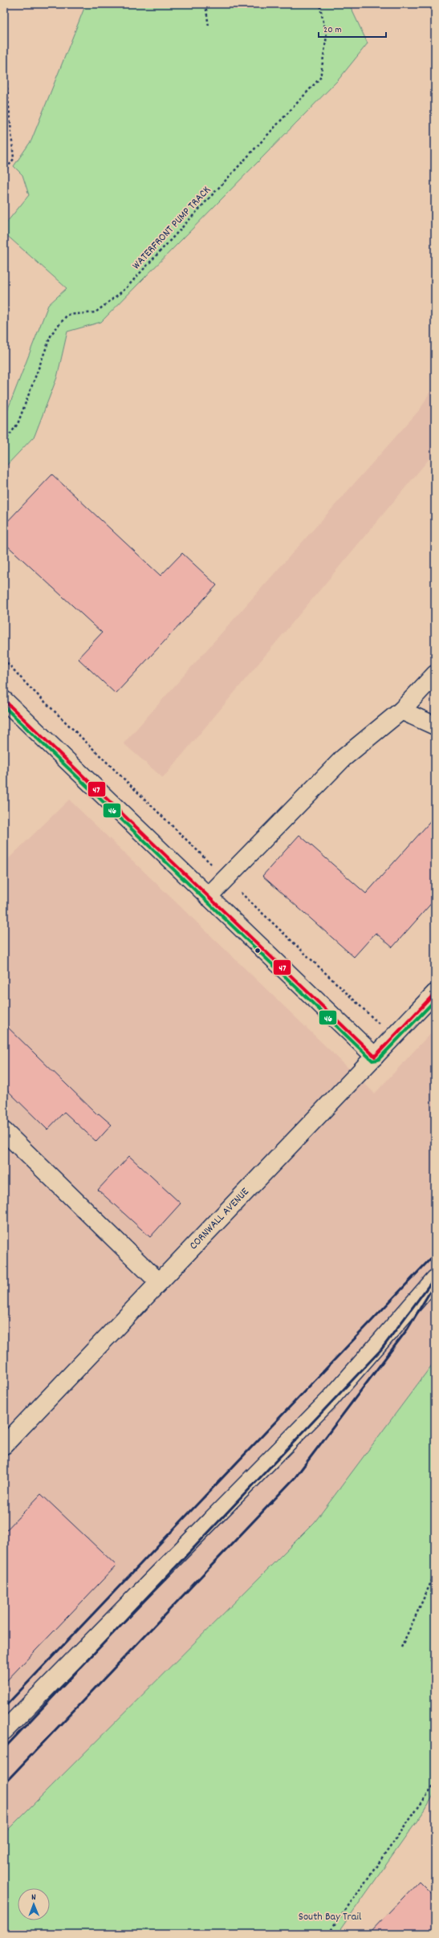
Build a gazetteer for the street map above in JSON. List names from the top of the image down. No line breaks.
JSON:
{"streets":{"street":["CORNWALL AVENUE"],"path":["WATERFRONT PUMP TRACK"]},"parks":["South Bay Trail"],"lines":["transit line 47","transit line 46"],"scale_bar":"20 m","north":"top"}
